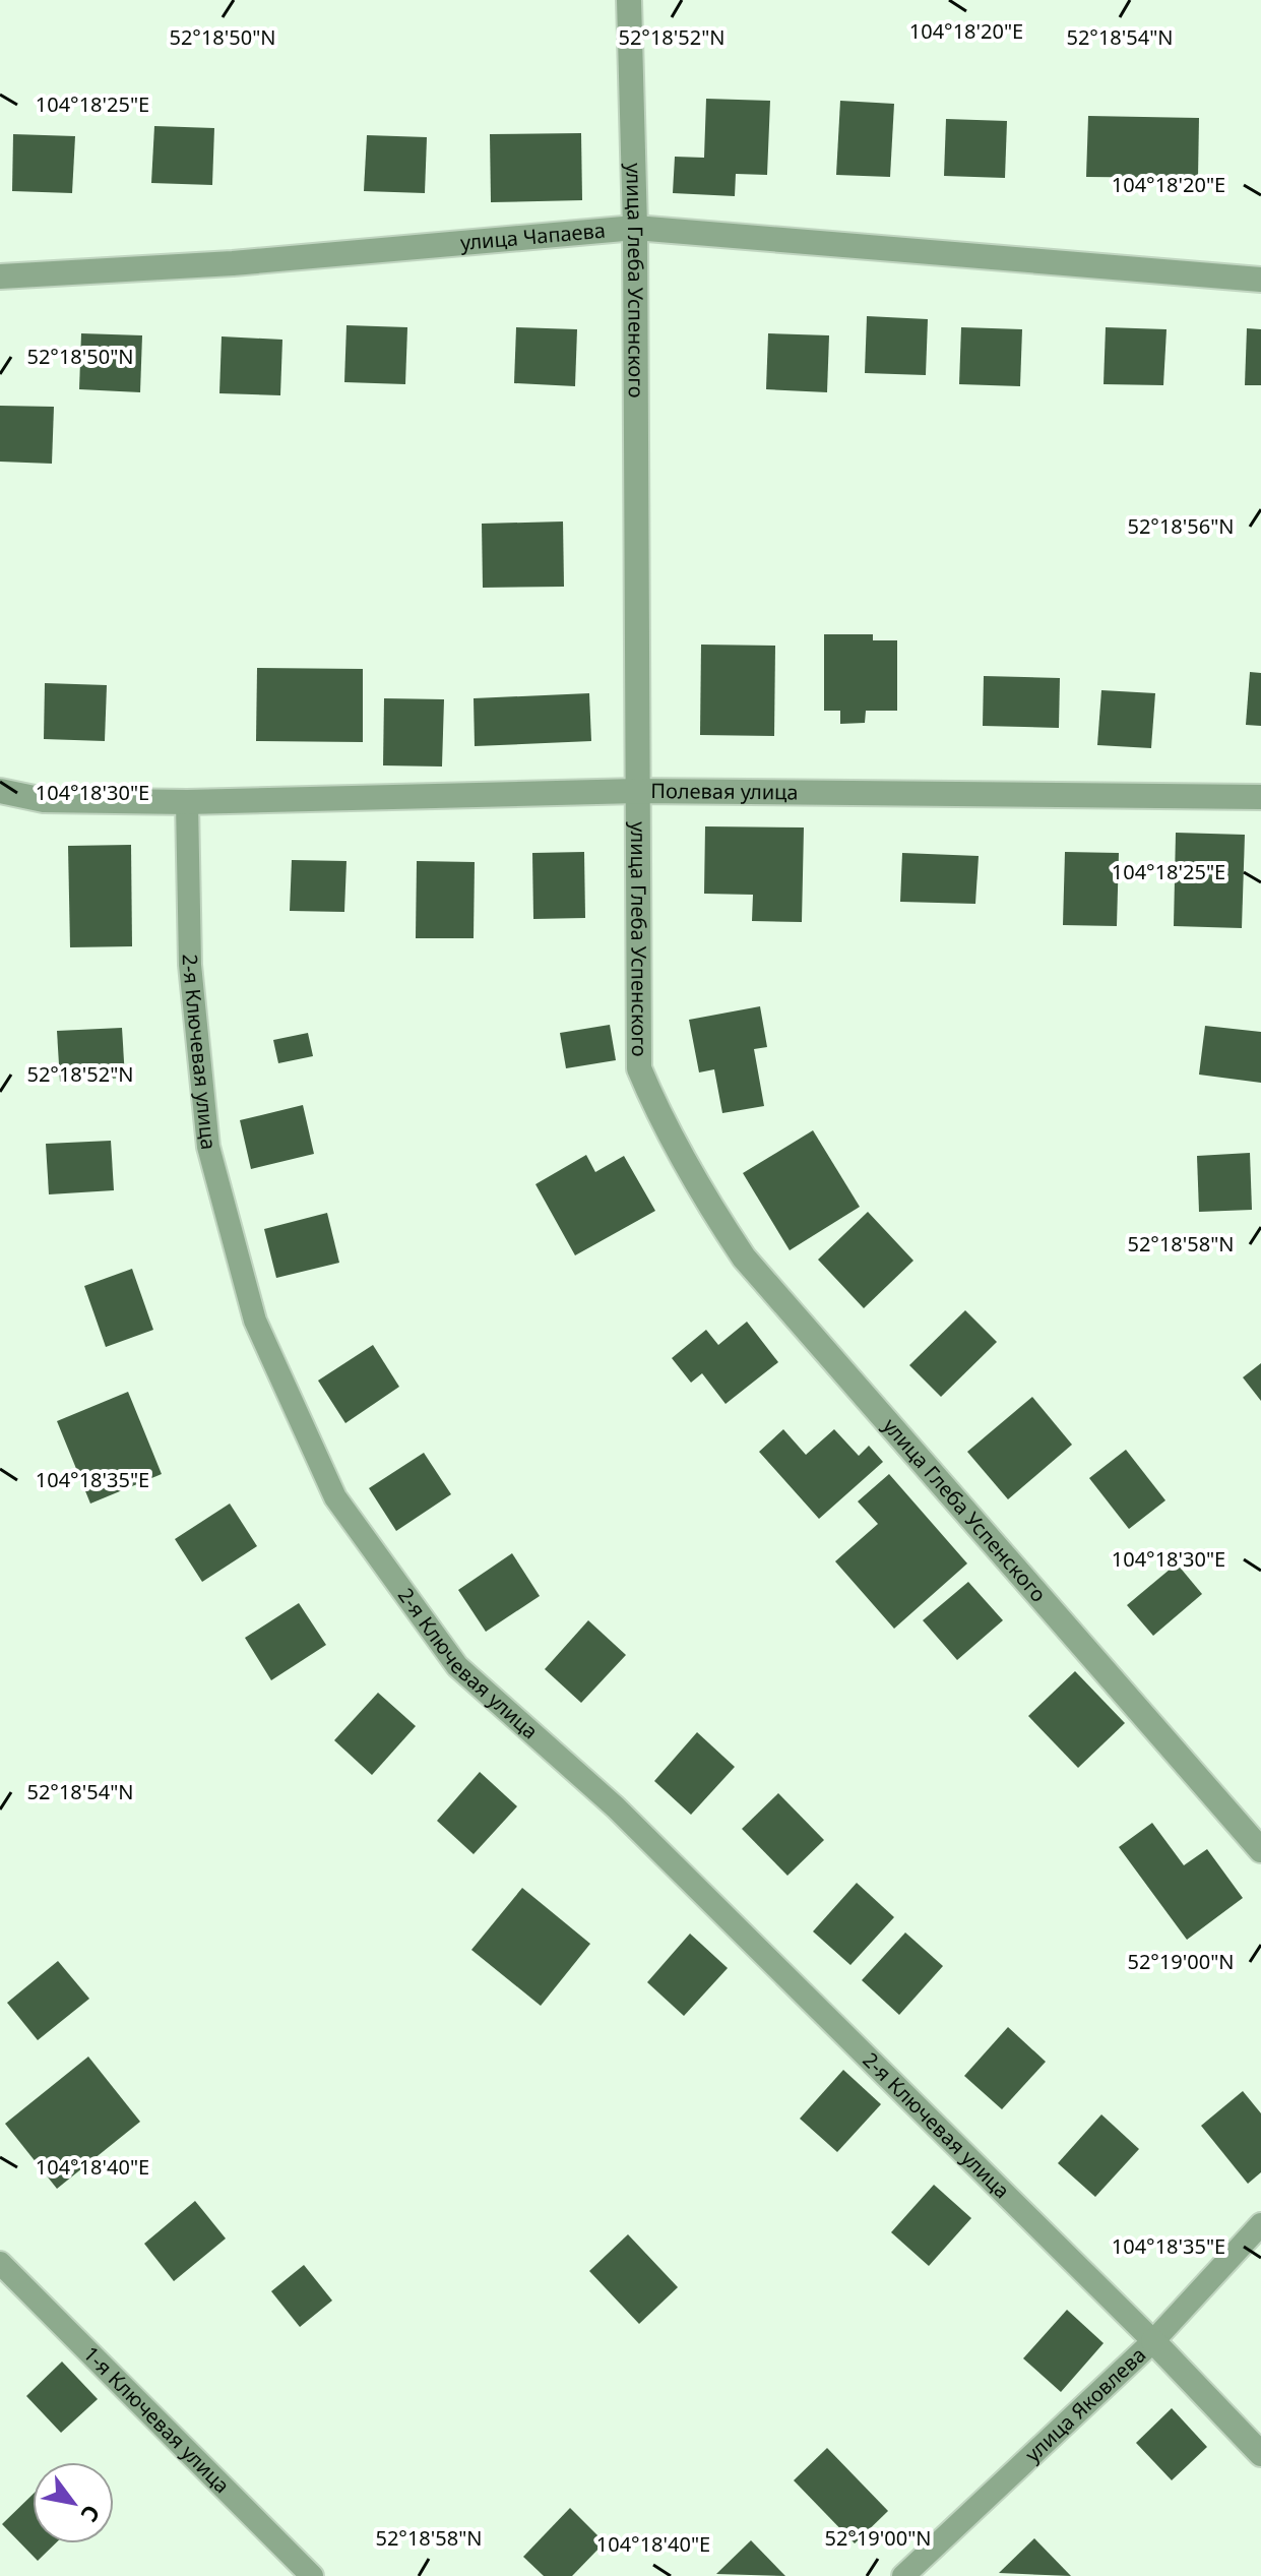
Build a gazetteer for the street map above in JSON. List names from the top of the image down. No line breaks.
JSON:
{"streets":{"street":["улица Чапаева","улица Глеба Успенского","Полевая улица","2-я Ключевая улица"],"lane":["улица Яковлева","1-я Ключевая улица"]},"crossings":[["улица Чапаева","улица Глеба Успенского"],["улица Глеба Успенского","Полевая улица"],["Полевая улица","2-я Ключевая улица"],["2-я Ключевая улица","улица Яковлева"]],"north":"bottom right","coordinates":["104°18'20\"E","52°18'50\"N","52°18'52\"N","52°18'54\"N","104°18'25\"E","52°18'56\"N","104°18'30\"E","52°18'58\"N","104°18'35\"E","52°19'00\"N","104°18'40\"E"]}
